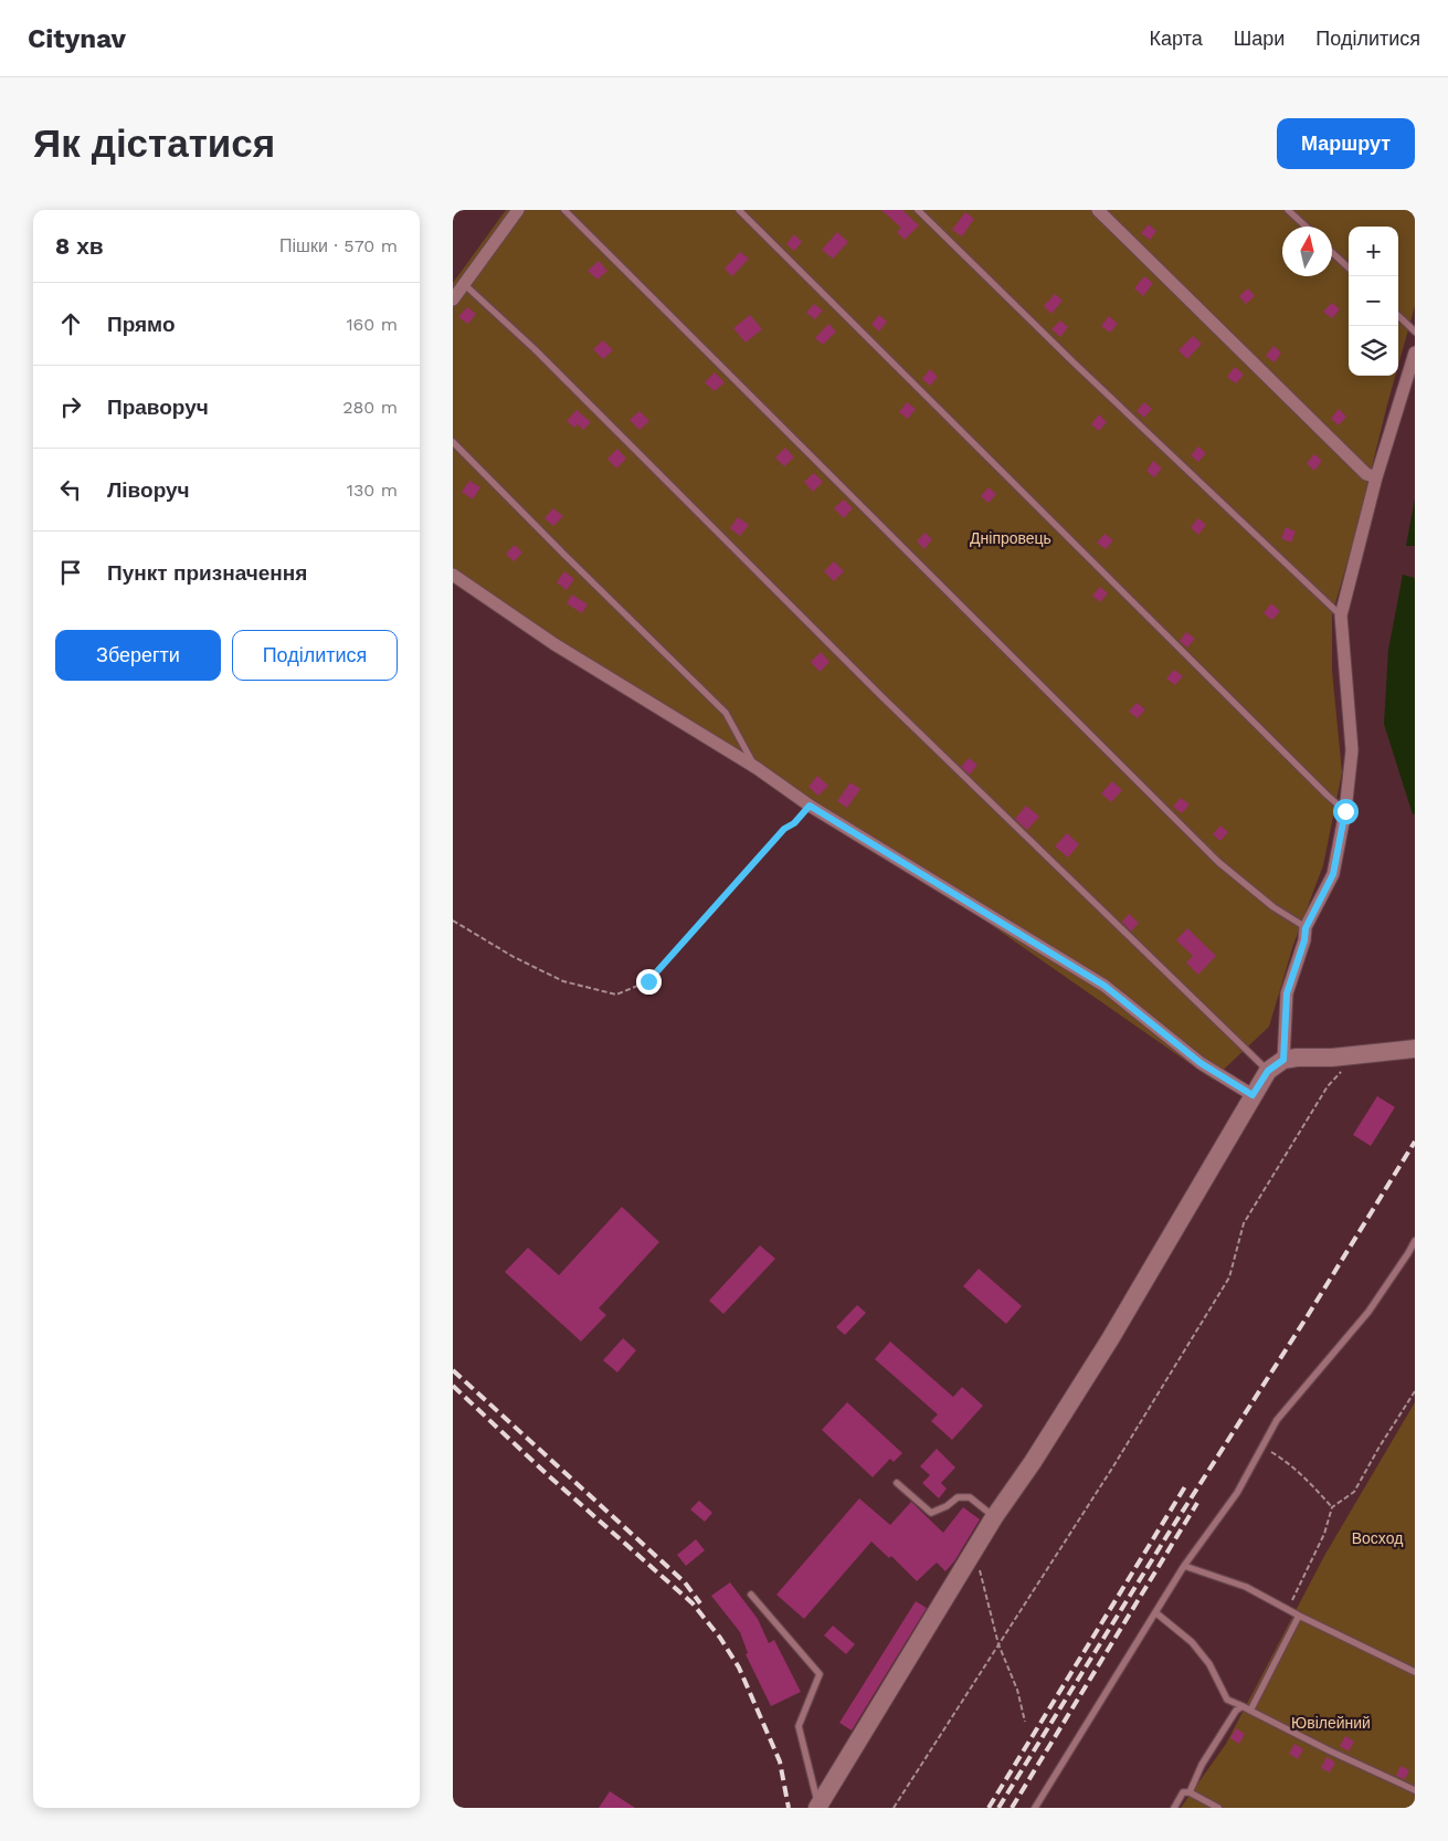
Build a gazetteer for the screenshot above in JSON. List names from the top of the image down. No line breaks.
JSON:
{"parks":["Дніпровець","Восход","Ювілейний"],"north":"top","page":{"header":"Citynav","nav":["Карта","Шари","Поділитися"],"buttons":["Маршрут",["Зберегти","Поділитися"]],"title":"Як дістатися","heading":["8 хв","Пішки · 570 m"],"map_buttons":["+","−"],"list":[["Прямо","160 m"],["Праворуч","280 m"],["Ліворуч","130 m"],"Пункт призначення"]}}
